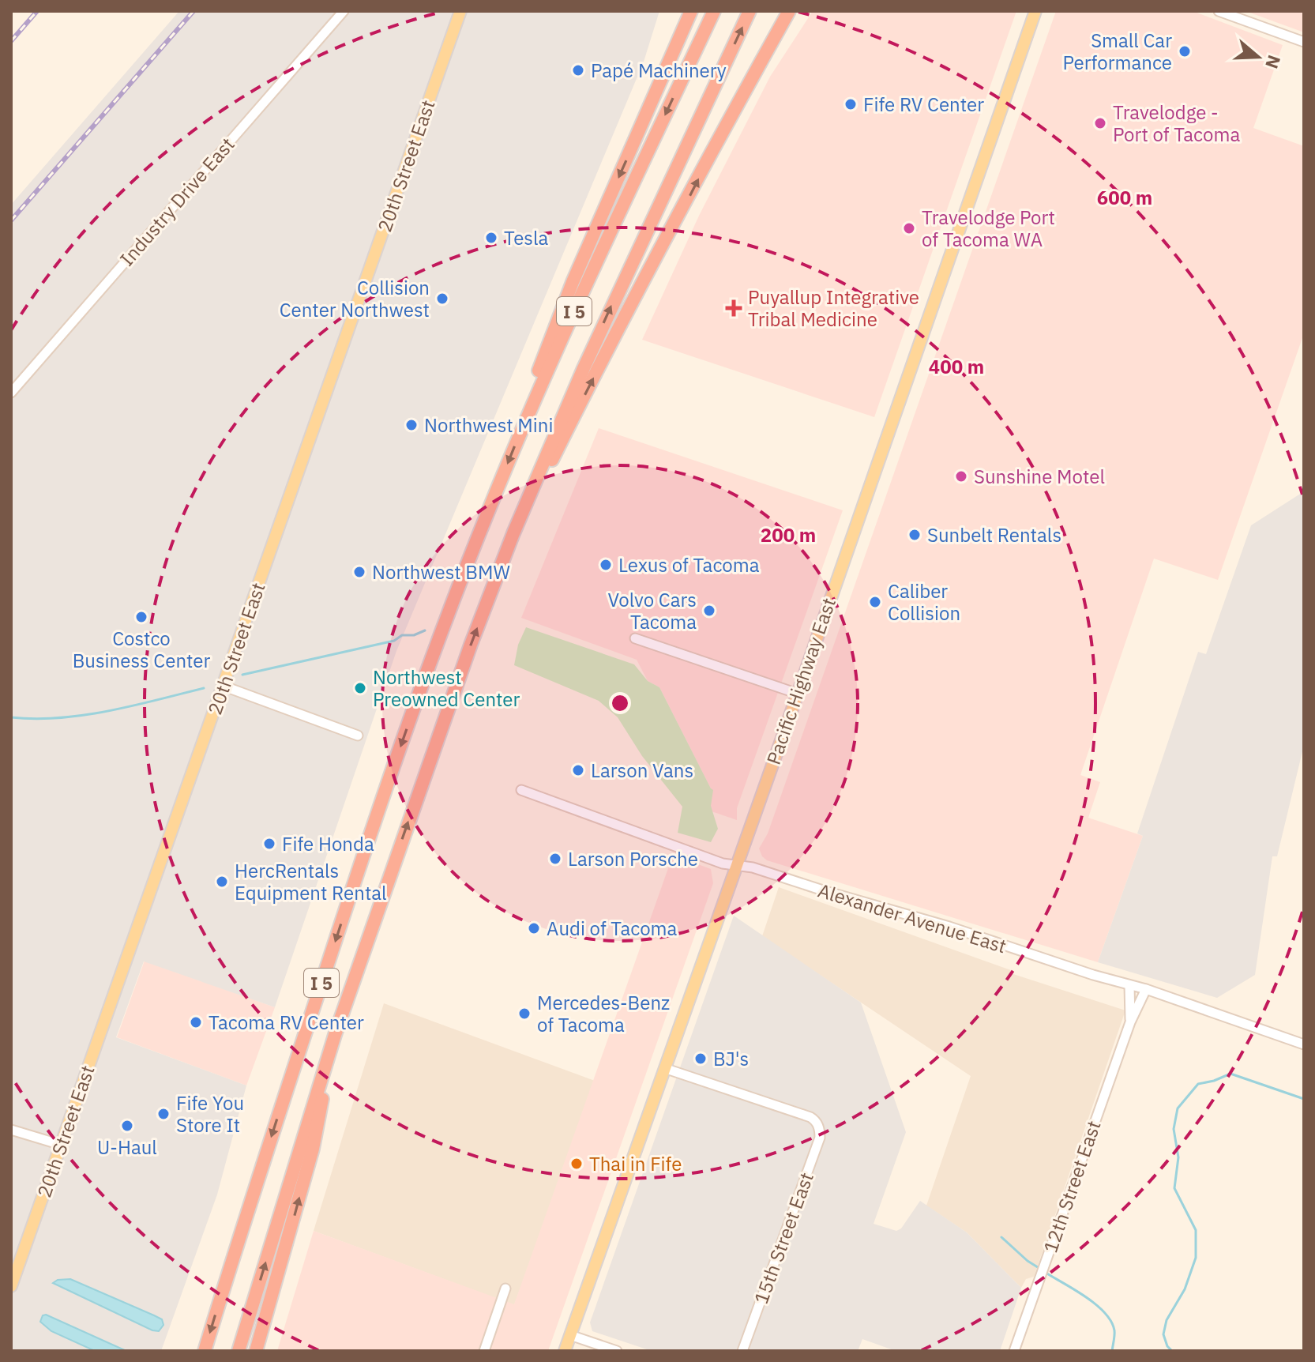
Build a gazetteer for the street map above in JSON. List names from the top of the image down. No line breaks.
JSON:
{"streets":{"highway":["I 5"],"main road":["20th Street East","Pacific Highway East"],"street":["Industry Drive East","Alexander Avenue East","12th Street East","15th Street East"]},"crossings":[["Pacific Highway East","Alexander Avenue East"],["Pacific Highway East","15th Street East"],["Alexander Avenue East","12th Street East"]],"places":{"other":["Small Car Performance","Papé Machinery","Fife RV Center","Travelodge - Port of Tacoma","Travelodge Port of Tacoma WA","Tesla","Collision Center Northwest","Northwest Mini","Sunshine Motel","Sunbelt Rentals","Lexus of Tacoma","Northwest BMW","Caliber Collision","Volvo Cars Tacoma","Costco Business Center","Northwest Preowned Center","Larson Vans","Fife Honda","Larson Porsche","HercRentals Equipment Rental","Audi of Tacoma","Mercedes-Benz of Tacoma","Tacoma RV Center","BJ's","Fife You Store It","U-Haul","Thai in Fife"],"health":["Puyallup Integrative Tribal Medicine"]},"north":"right","rings":["600 m","400 m","200 m"]}
